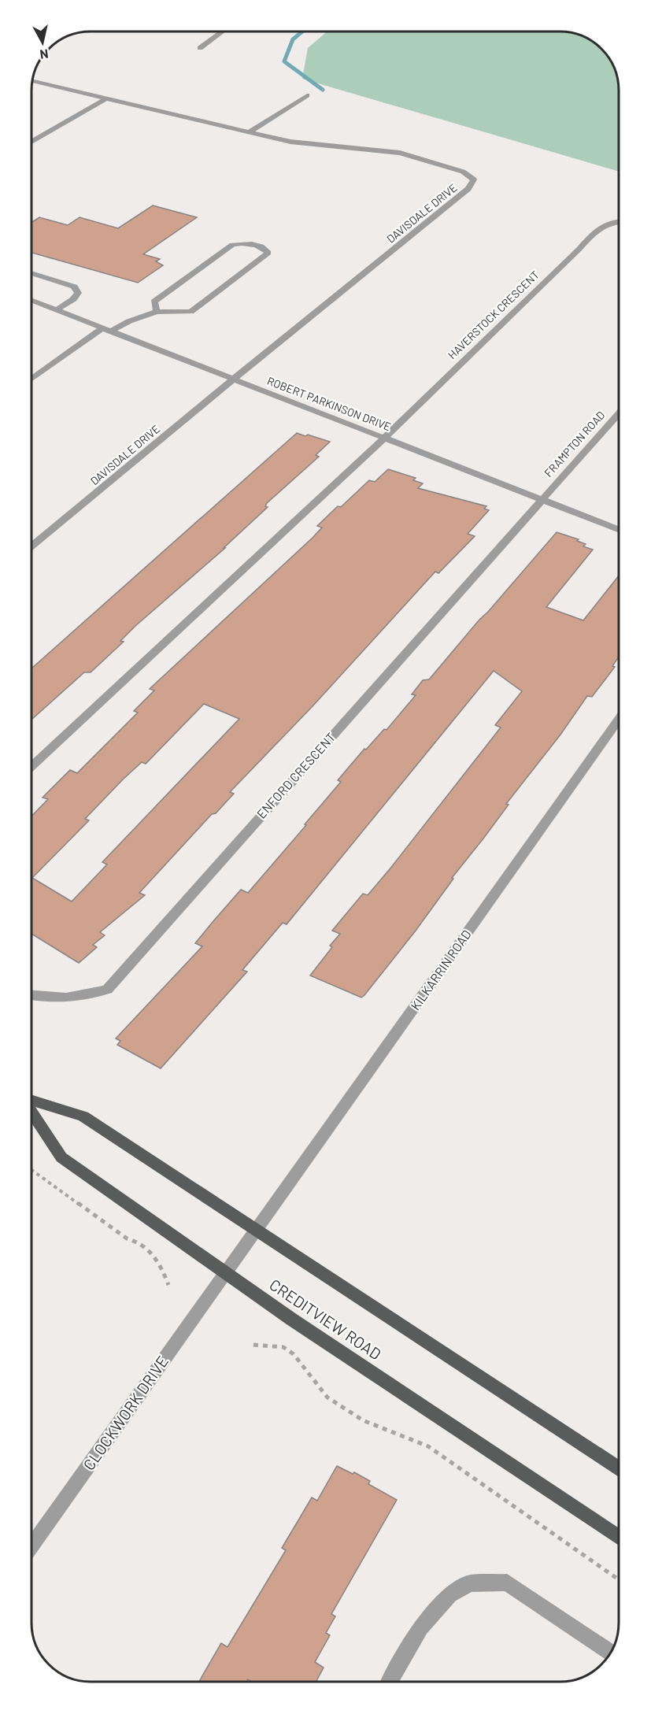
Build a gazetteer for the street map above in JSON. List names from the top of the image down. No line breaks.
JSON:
{"streets":{"main road":["CREDITVIEW ROAD"],"street":["DAVISDALE DRIVE","HAVERSTOCK CRESCENT","ROBERT PARKINSON DRIVE","FRAMPTON ROAD","ENFORD CRESCENT","KILKARRIN ROAD","CLOCKWORK DRIVE"]},"crossings":[["DAVISDALE DRIVE","ROBERT PARKINSON DRIVE"],["HAVERSTOCK CRESCENT","ROBERT PARKINSON DRIVE"],["ROBERT PARKINSON DRIVE","FRAMPTON ROAD"],["ROBERT PARKINSON DRIVE","ENFORD CRESCENT"],["FRAMPTON ROAD","ENFORD CRESCENT"],["KILKARRIN ROAD","CREDITVIEW ROAD"],["KILKARRIN ROAD","CLOCKWORK DRIVE"],["CREDITVIEW ROAD","CLOCKWORK DRIVE"]],"north":"bottom"}
